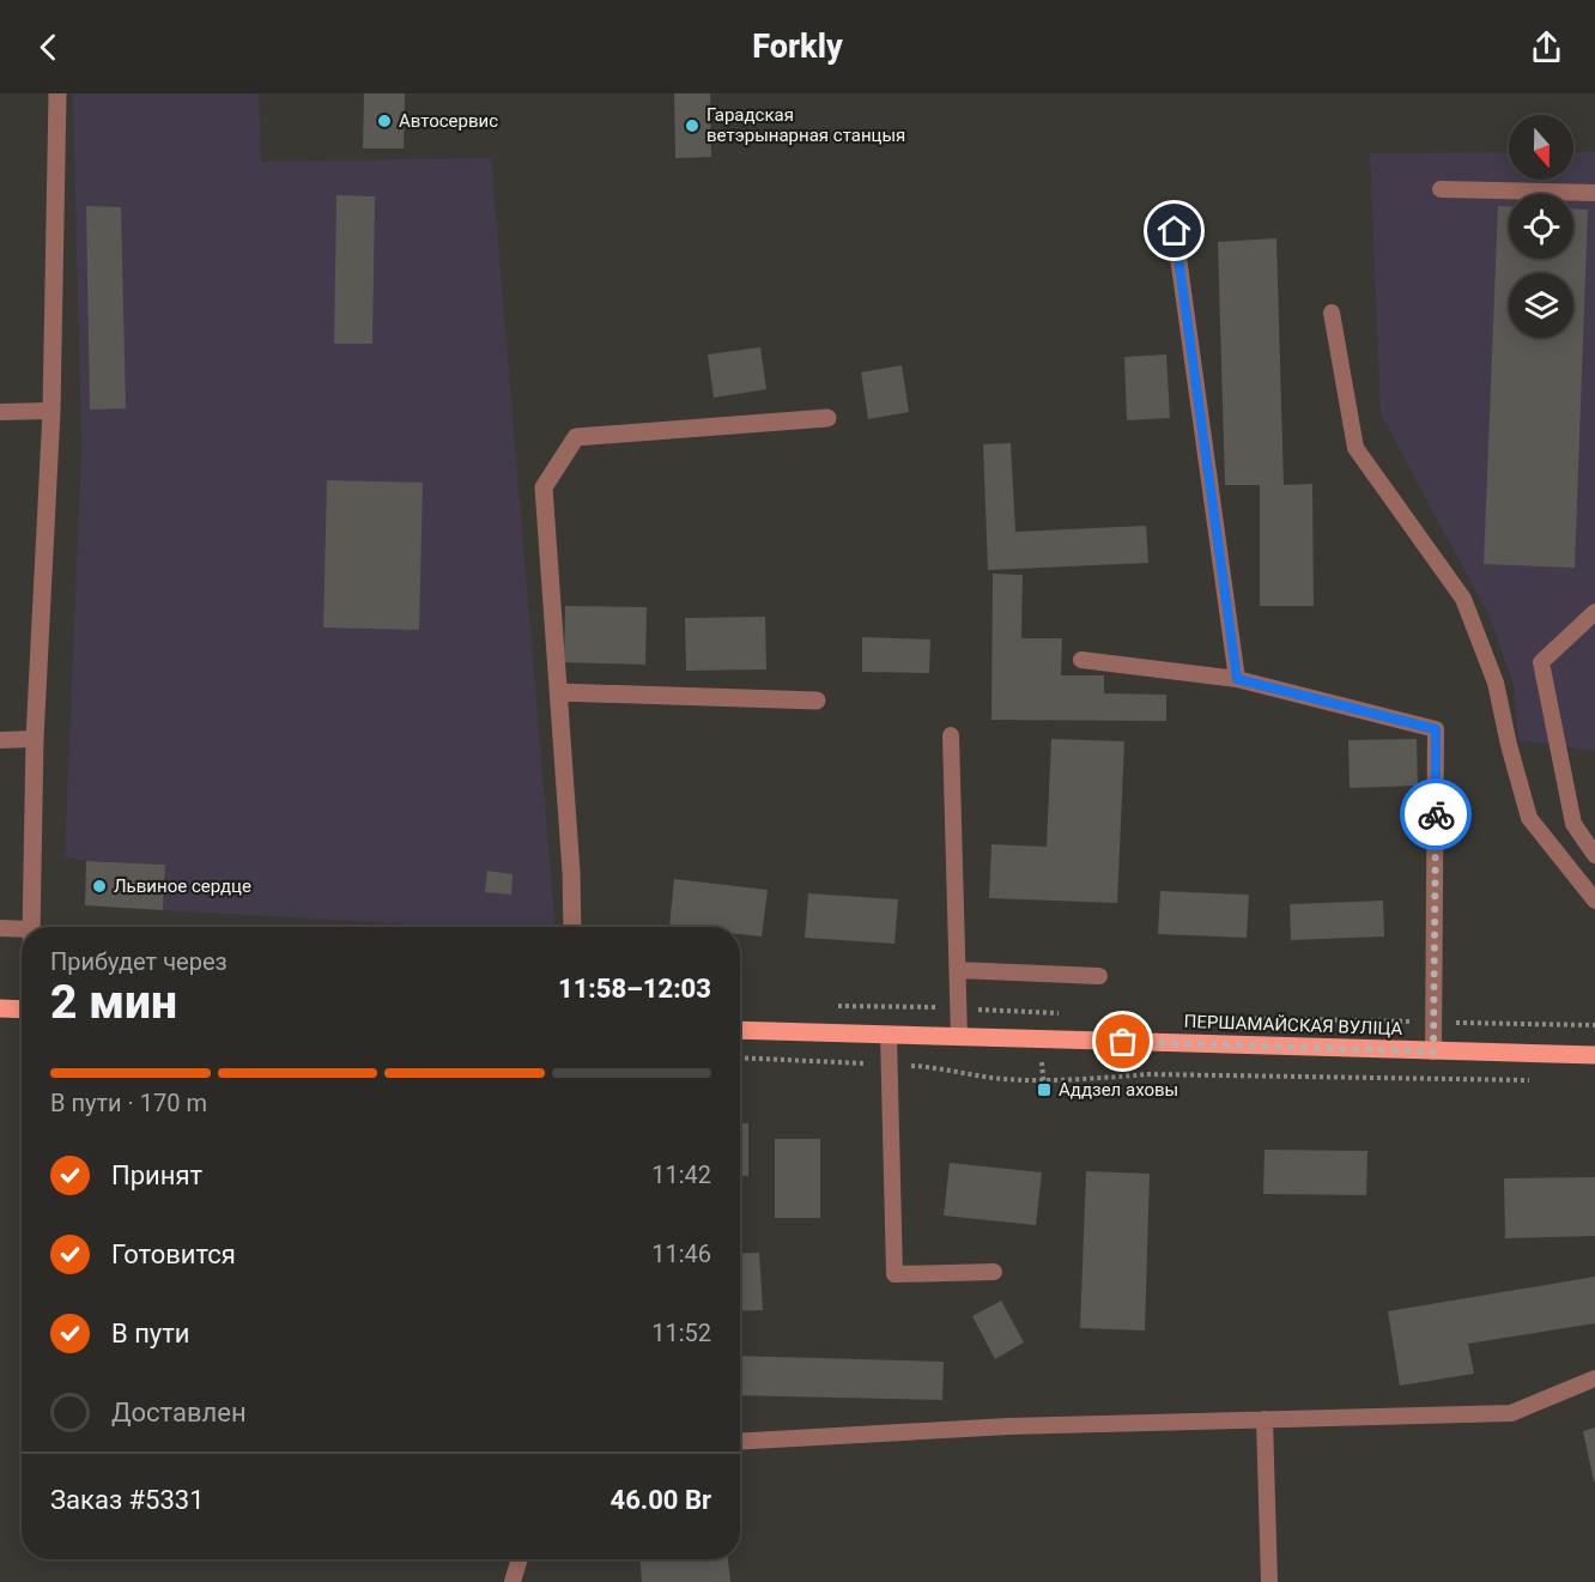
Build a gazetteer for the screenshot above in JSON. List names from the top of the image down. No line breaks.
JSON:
{"streets":{"main road":["ПЕРШАМАЙСКАЯ ВУЛІЦА"]},"places":{"other":["Автосервис","Гарадская ветэрынарная станцыя","Львиное сердце"],"transit":["Аддзел аховы"]},"north":"bottom","page":{"header":"Forkly","heading":["2 мин","Прибудет через","11:58–12:03"],"panel":["Заказ #5331","46.00 Br"],"bar":"В пути · 170 m","list":[["Принят","11:42"],["Готовится","11:46"],["В пути","11:52"],"Доставлен"]}}
